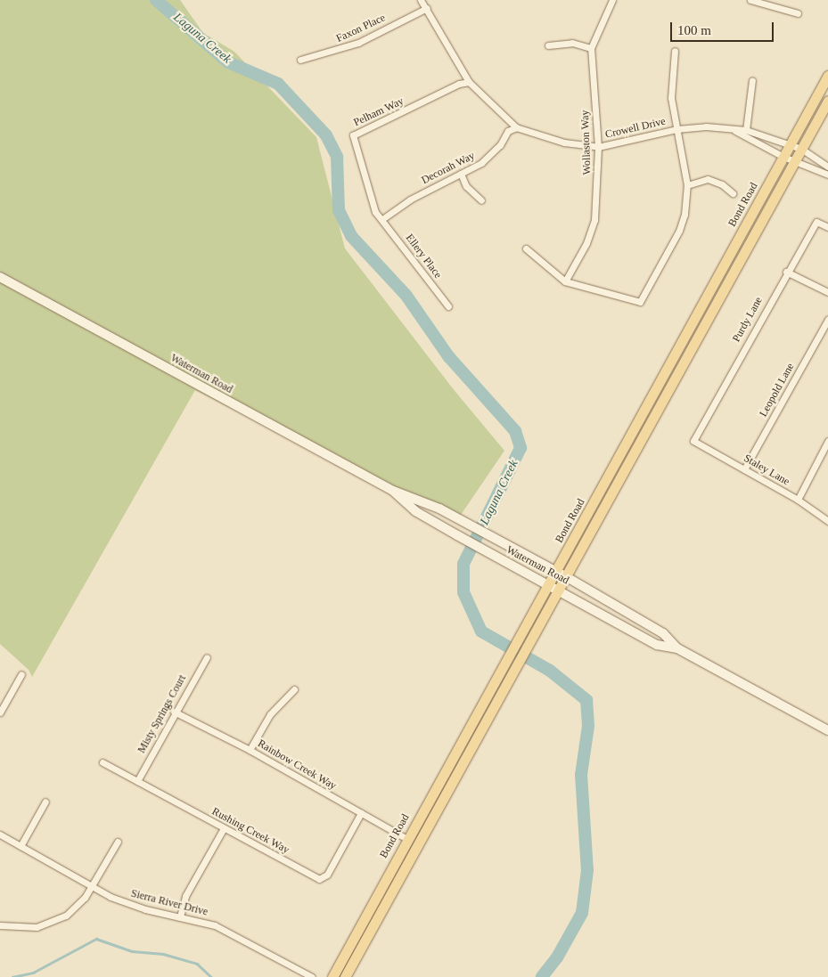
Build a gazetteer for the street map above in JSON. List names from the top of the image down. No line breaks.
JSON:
{"streets":{"main road":["Bond Road","Waterman Road"],"street":["Faxon Place","Pelham Way","Crowell Drive","Wollaston Way","Decorah Way","Ellery Place","Purdy Lane","Leopold Lane","Staley Lane","Misty Springs Court","Rainbow Creek Way","Rushing Creek Way","Sierra River Drive"]},"crossings":[["Faxon Place","Crowell Drive"],["Pelham Way","Crowell Drive"],["Pelham Way","Decorah Way"],["Pelham Way","Ellery Place"],["Crowell Drive","Wollaston Way"],["Crowell Drive","Decorah Way"],["Crowell Drive","Bond Road"],["Decorah Way","Ellery Place"],["Bond Road","Waterman Road"],["Bond Road","Rainbow Creek Way"],["Purdy Lane","Staley Lane"],["Leopold Lane","Staley Lane"],["Misty Springs Court","Rainbow Creek Way"],["Misty Springs Court","Rushing Creek Way"],["Rainbow Creek Way","Rushing Creek Way"]],"water":["Laguna Creek"],"scale_bar":"100 m"}
